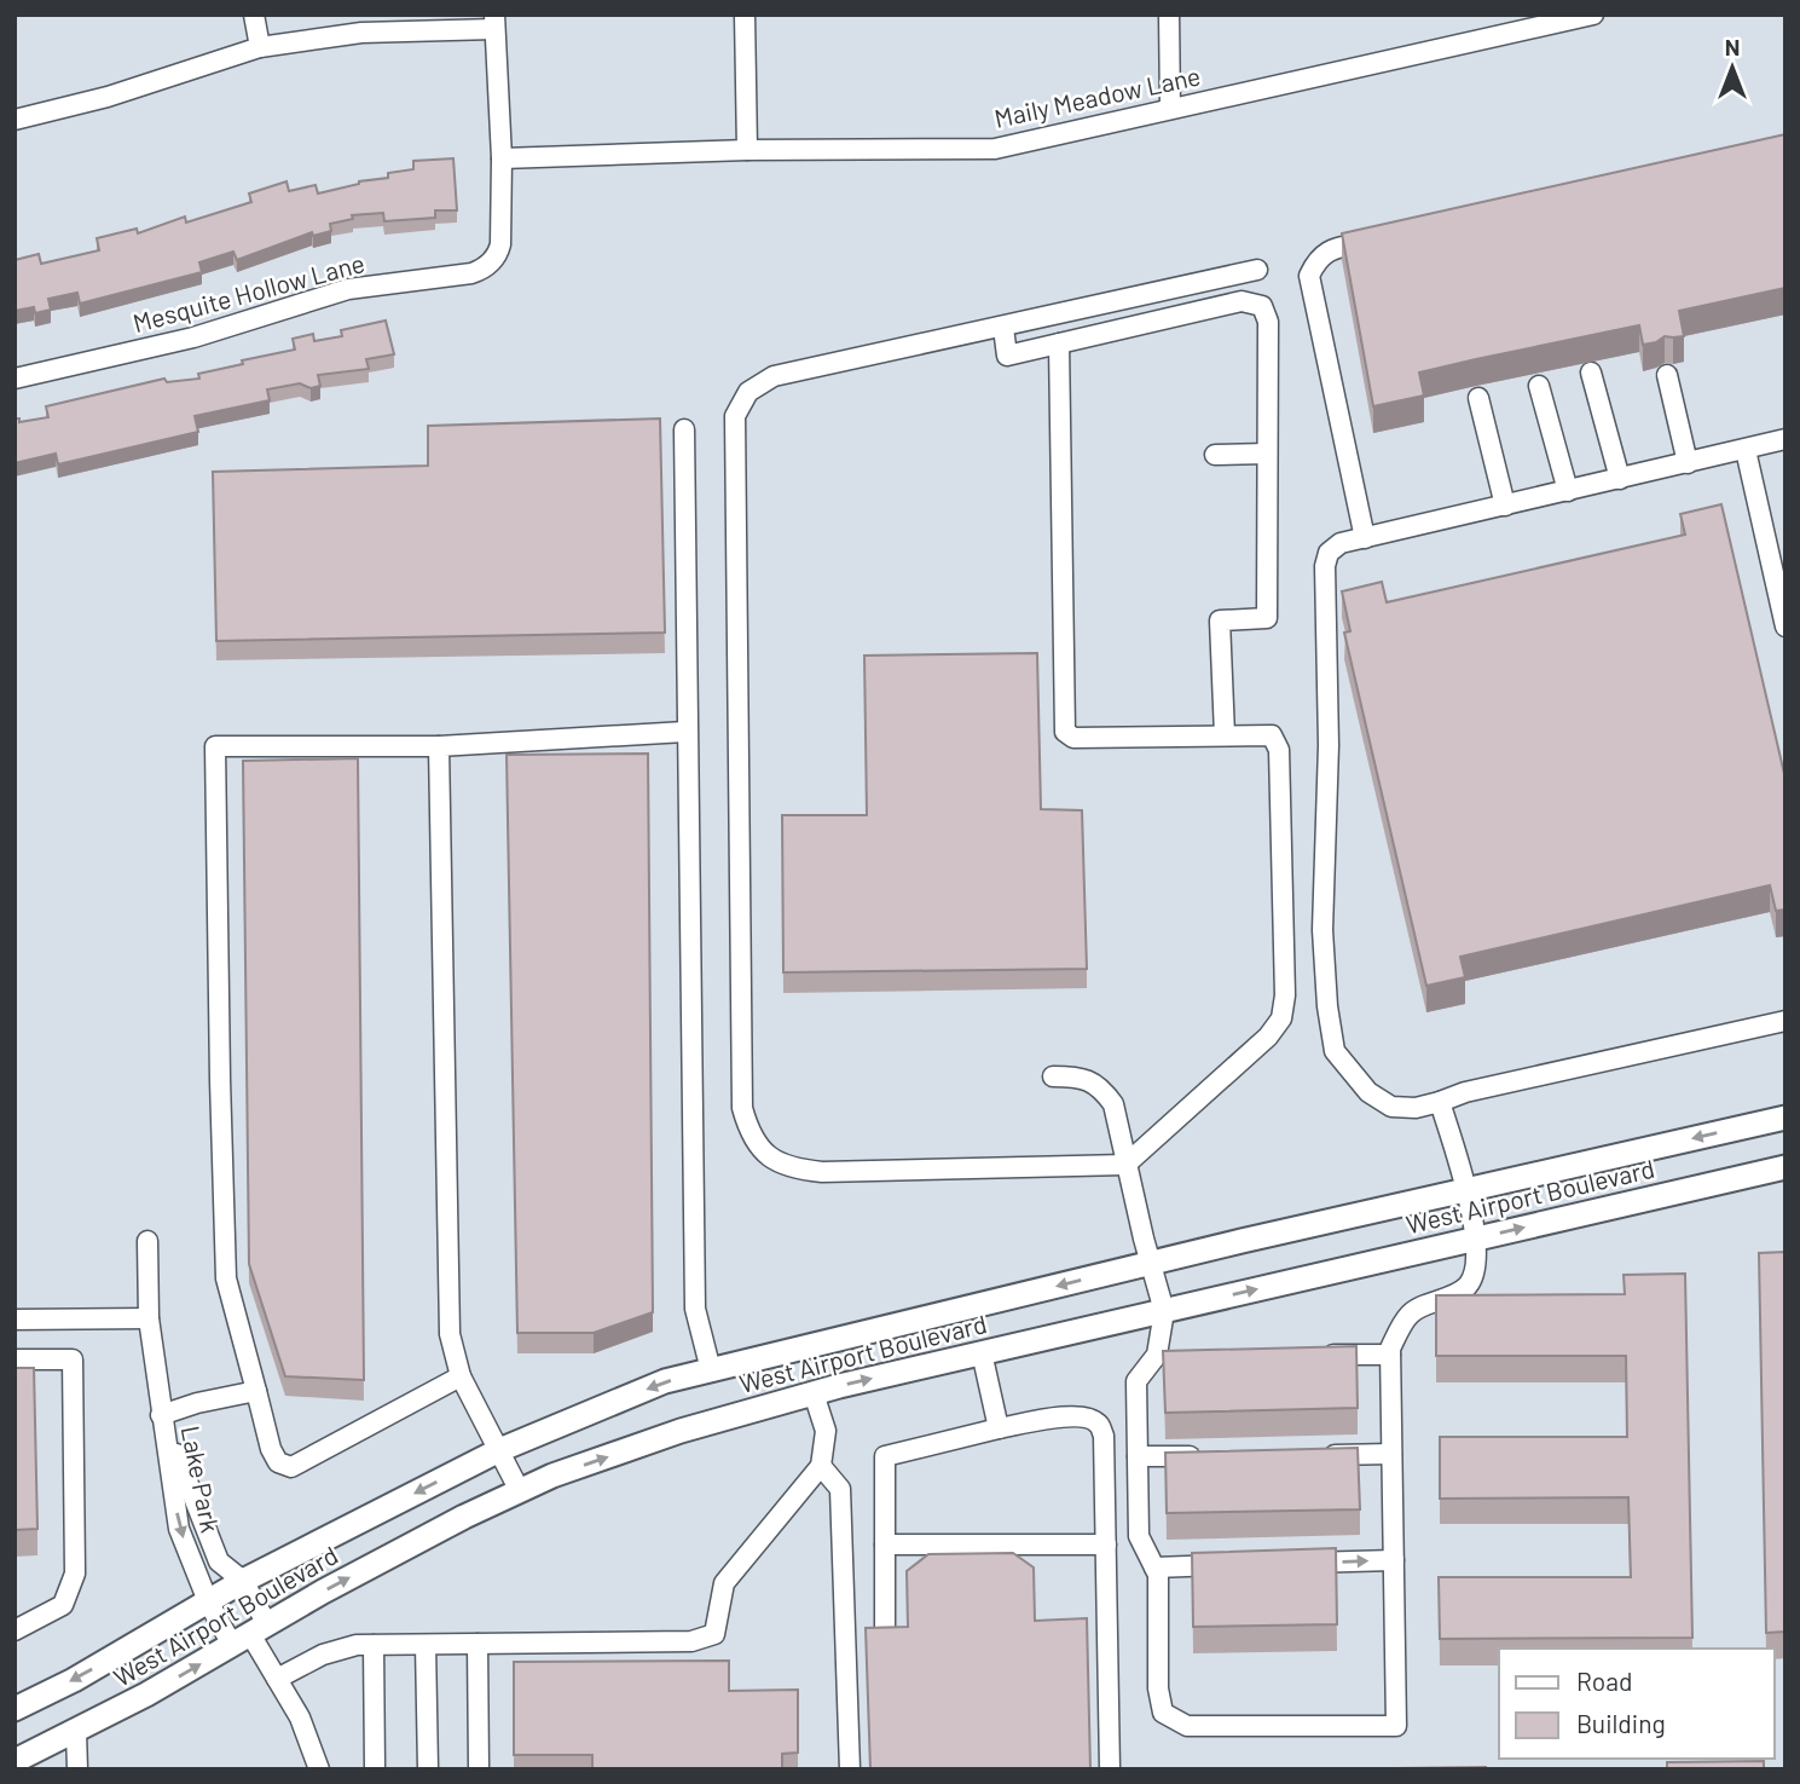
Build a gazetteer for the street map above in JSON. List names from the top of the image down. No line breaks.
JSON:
{"streets":{"main road":["West Airport Boulevard"],"street":["Maily Meadow Lane","Mesquite Hollow Lane","Lake Park"]},"crossings":[["Maily Meadow Lane","Mesquite Hollow Lane"],["West Airport Boulevard","Lake Park"]],"legend":["Road","Building"],"north":"top"}
